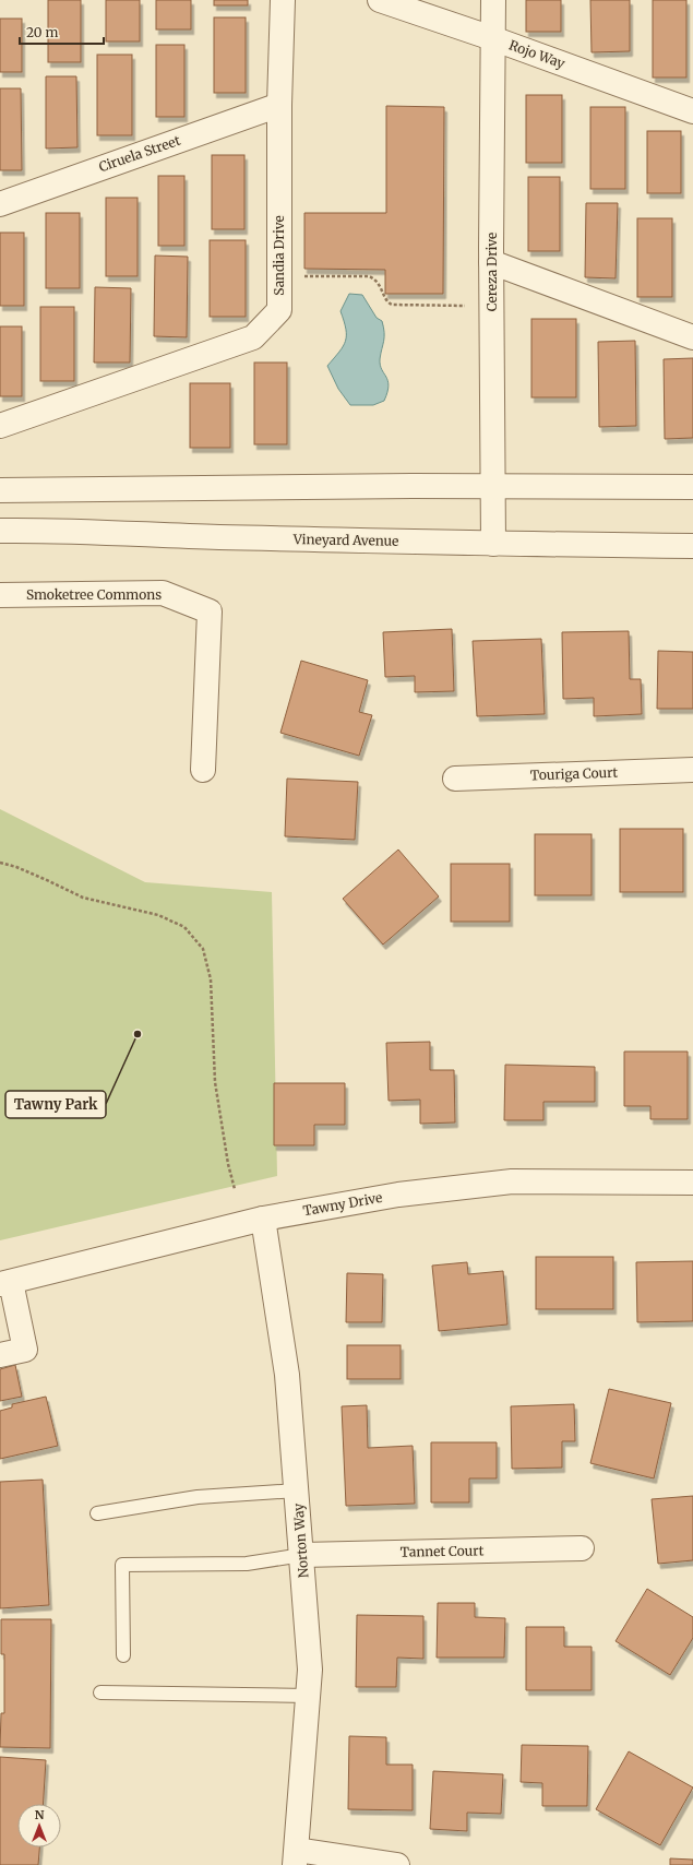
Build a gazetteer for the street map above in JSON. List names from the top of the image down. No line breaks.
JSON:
{"streets":{"street":["Rojo Way","Ciruela Street","Sandia Drive","Cereza Drive","Vineyard Avenue","Smoketree Commons","Touriga Court","Tawny Drive","Norton Way","Tannet Court"]},"crossings":[["Rojo Way","Cereza Drive"],["Ciruela Street","Sandia Drive"],["Cereza Drive","Vineyard Avenue"],["Tawny Drive","Norton Way"],["Norton Way","Tannet Court"]],"places":["Tawny Park"],"scale_bar":"20 m","north":"top"}
